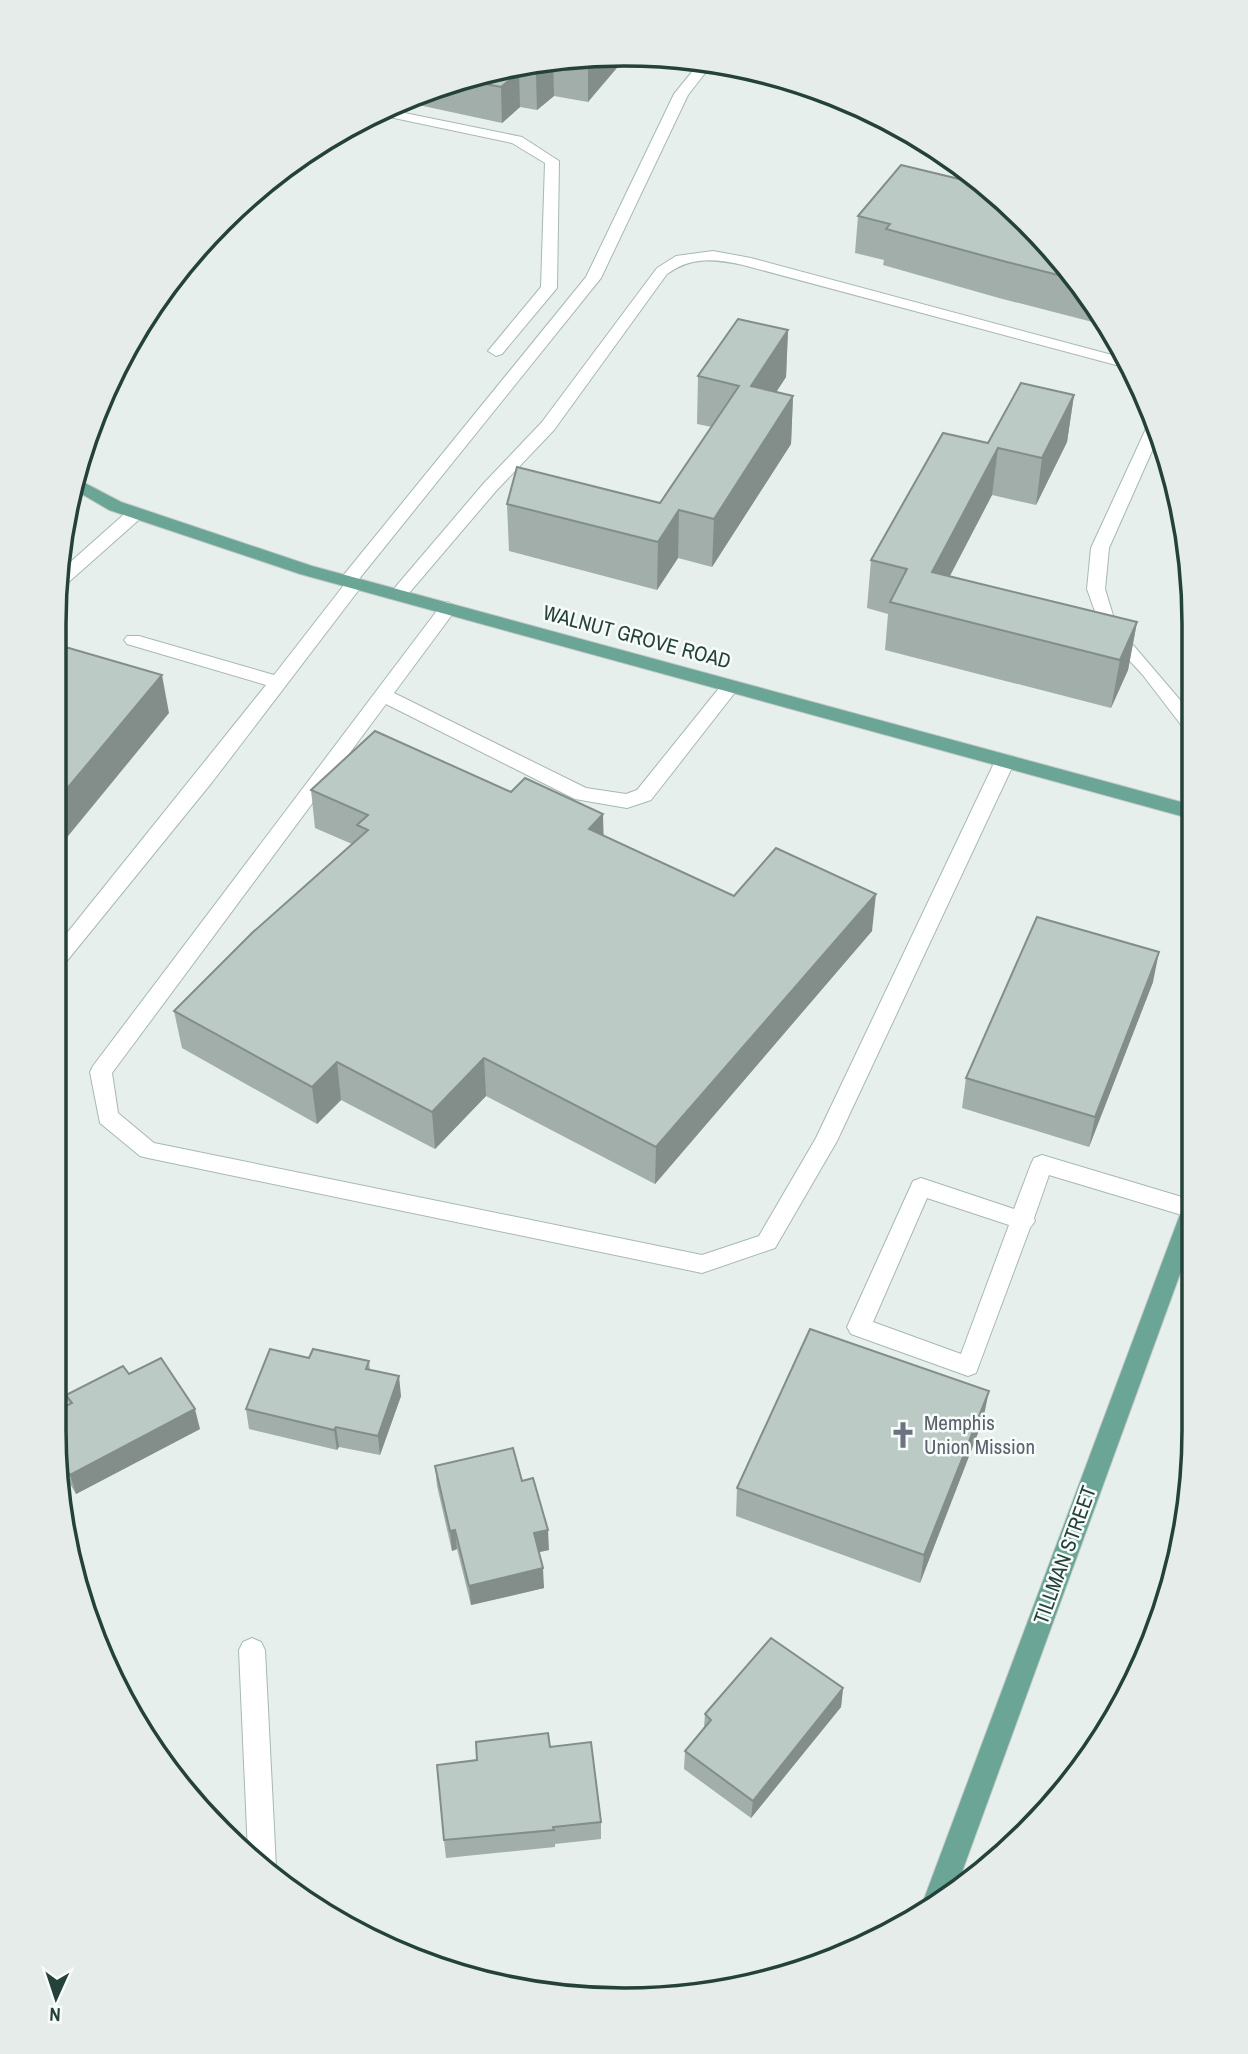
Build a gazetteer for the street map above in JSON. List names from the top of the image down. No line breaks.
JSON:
{"streets":{"main road":["WALNUT GROVE ROAD","TILLMAN STREET"]},"places":{"church":["Memphis Union Mission"]},"north":"bottom"}
